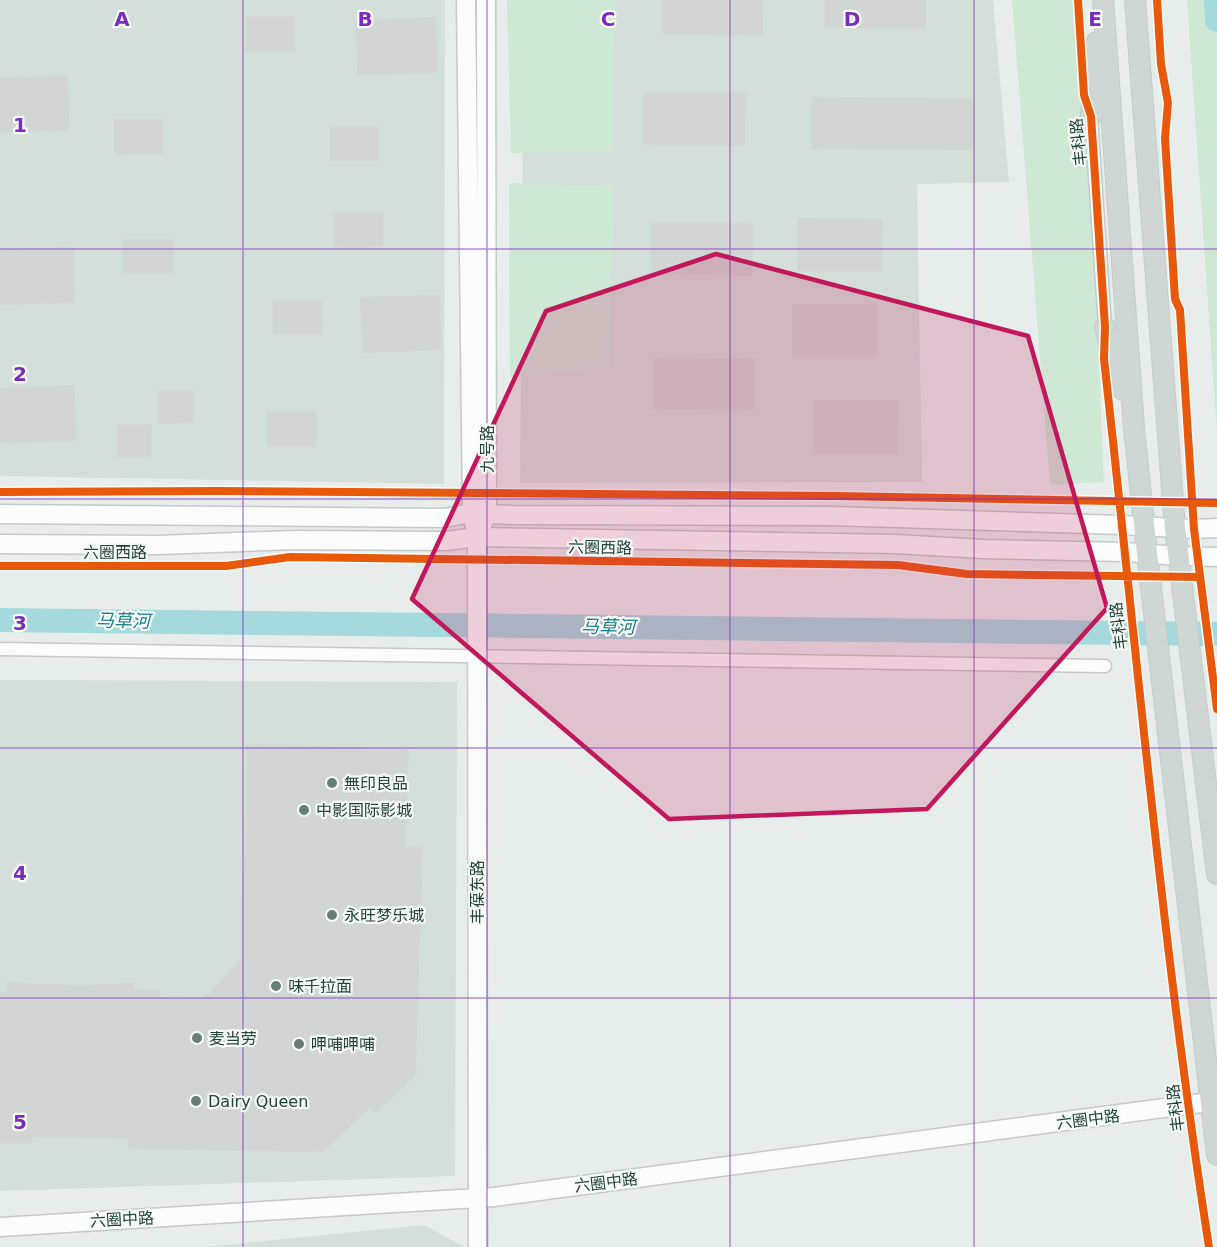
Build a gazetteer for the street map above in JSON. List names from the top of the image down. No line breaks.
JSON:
{"streets":{"street":["丰科路","九号路","六圈西路","丰葆东路","六圈中路"]},"crossings":[["九号路","六圈西路"],["九号路","丰葆东路"],["六圈西路","丰葆东路"],["丰葆东路","六圈中路"]],"water":["马草河"],"places":["無印良品","中影国际影城","永旺梦乐城","味千拉面","麦当劳","呷哺呷哺","Dairy Queen"],"grid":{"columns":["A","B","C","D","E"],"rows":["1","2","3","4","5"]}}
